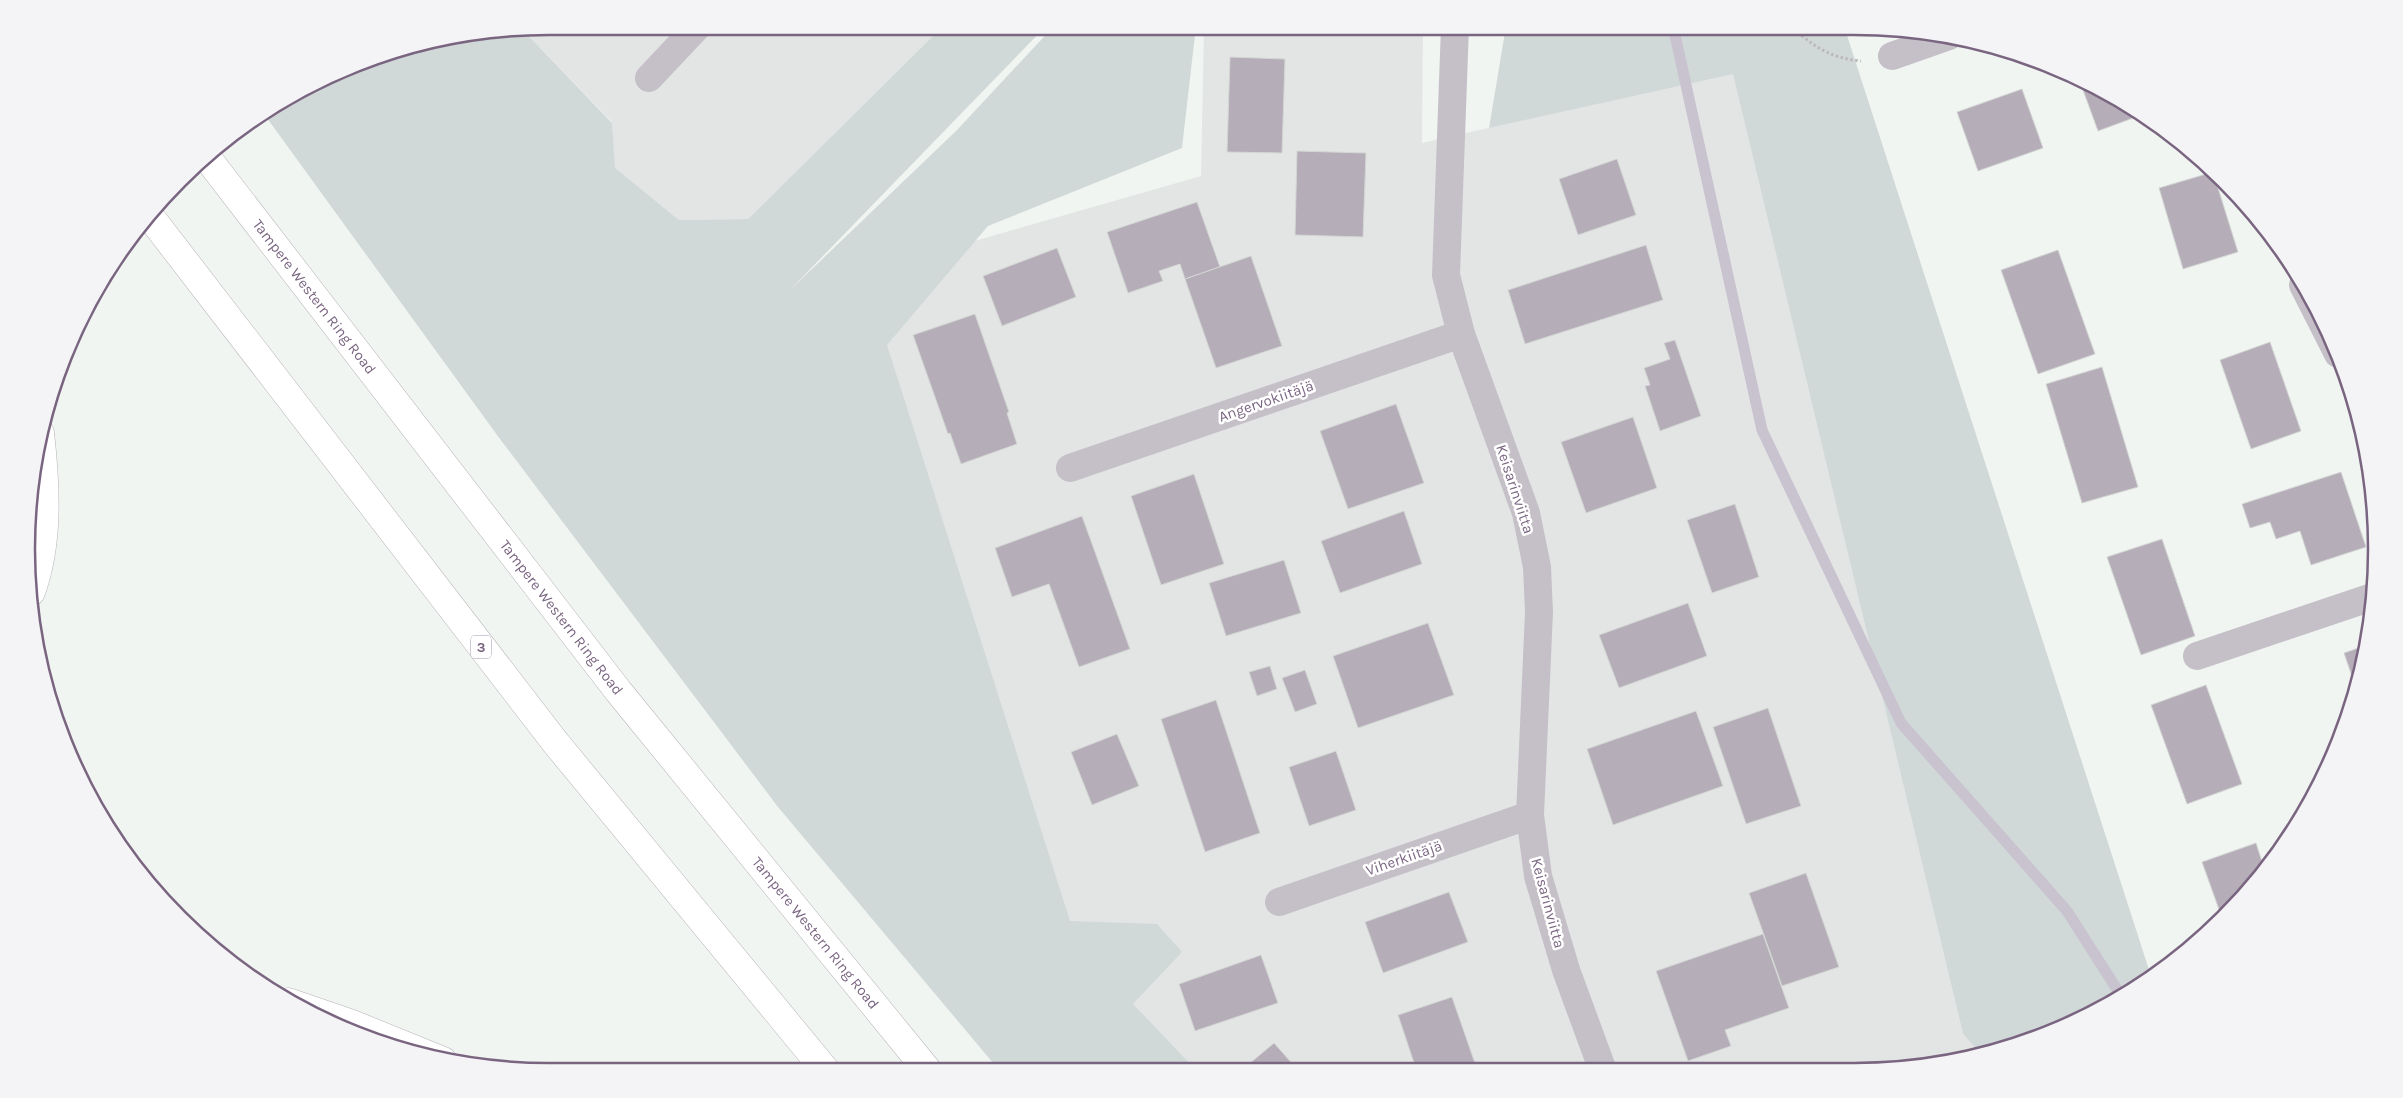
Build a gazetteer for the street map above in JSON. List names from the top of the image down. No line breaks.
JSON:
{"streets":{"highway":["Tampere Western Ring Road","3"],"street":["Angervokiitäjä","Keisarinviitta","Viherkiitäjä"]},"crossings":[["Angervokiitäjä","Keisarinviitta"],["Keisarinviitta","Viherkiitäjä"]]}
